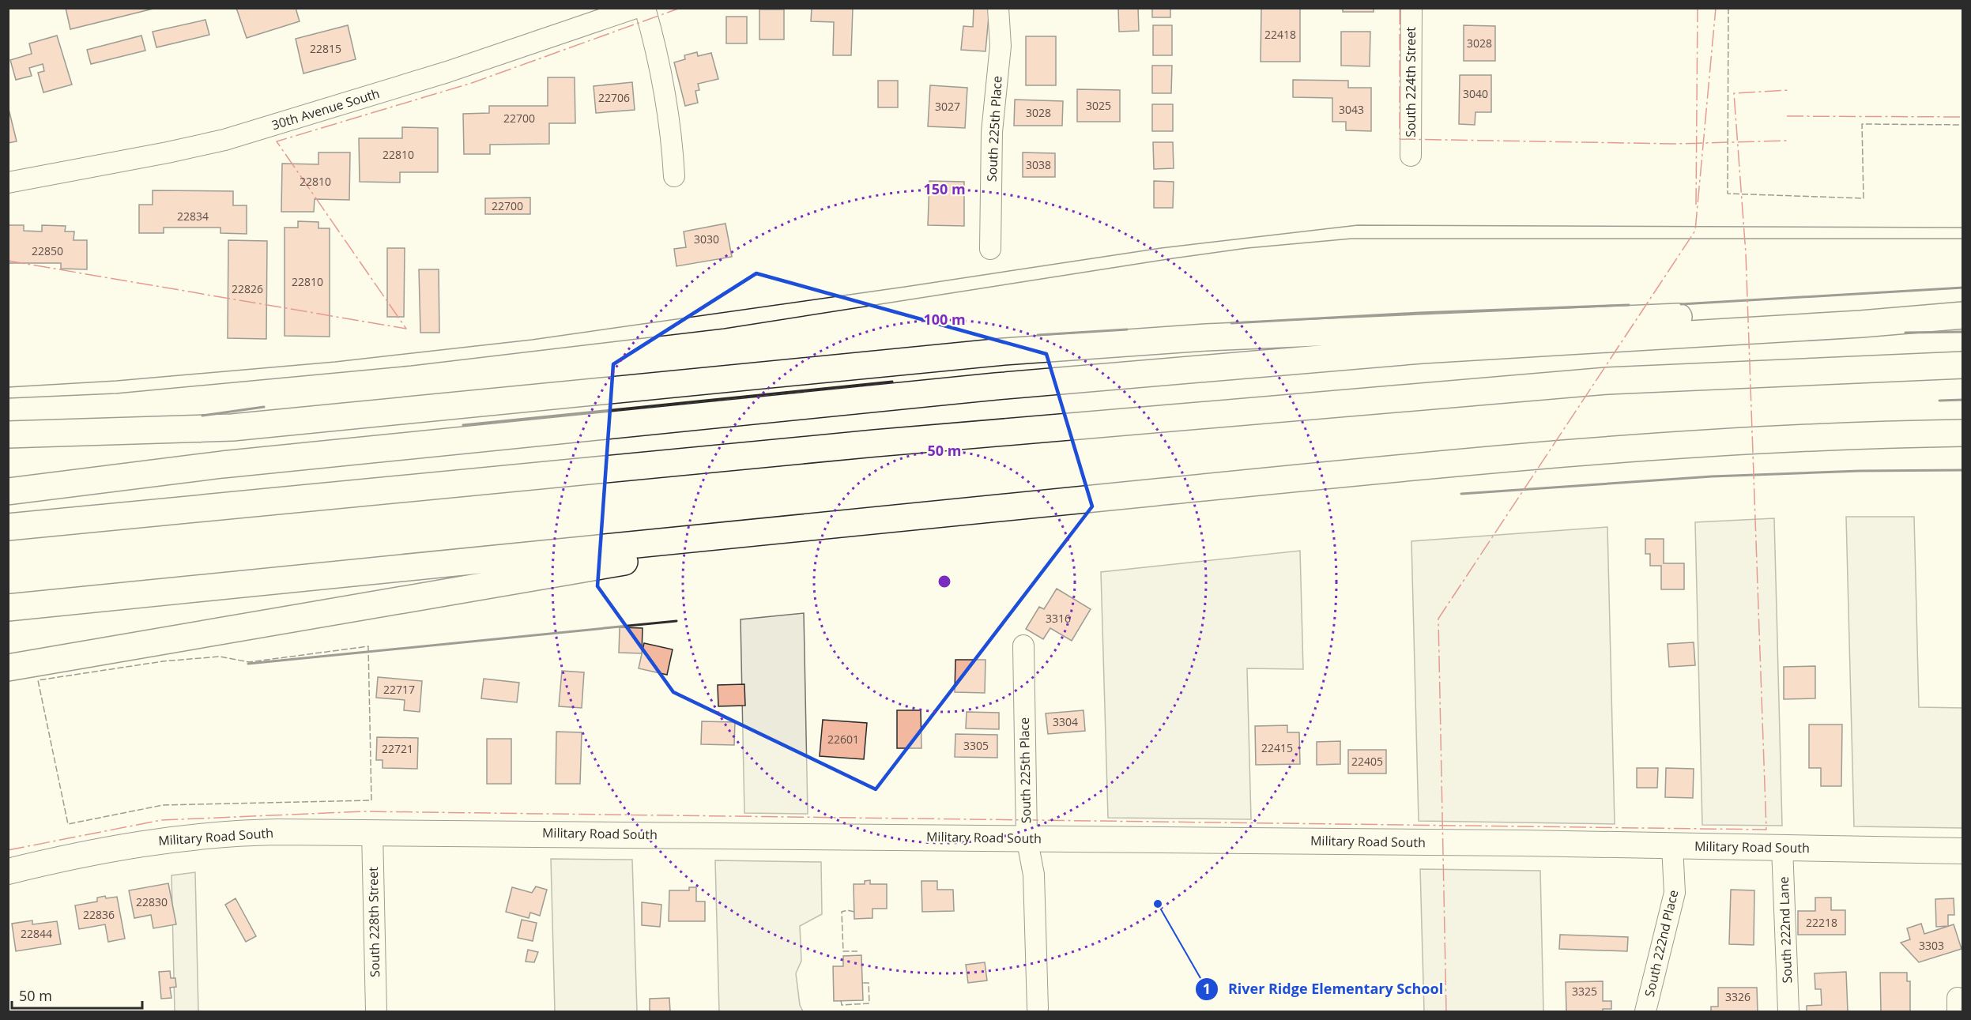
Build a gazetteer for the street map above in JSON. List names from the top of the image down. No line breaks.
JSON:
{"streets":{"main road":["Military Road South"],"street":["South 224th Street","30th Avenue South","South 225th Place","South 228th Street","South 222nd Lane","South 222nd Place"]},"crossings":[["South 225th Place","Military Road South"],["Military Road South","South 228th Street"],["Military Road South","South 222nd Lane"],["Military Road South","South 222nd Place"]],"places":["River Ridge Elementary School"],"house_numbers":["22418","3028","22815","3040","22706","3025","3027","3043","3028","22700","22810","3038","22810","22700","22834","3030","22850","22810","22826","3316","22717","3304","22601","3305","22415","22721","22405","22830","22836","22218","22844","3303","3325","3326"],"scale_bar":"50 m","rings":["150 m","100 m","50 m"]}
